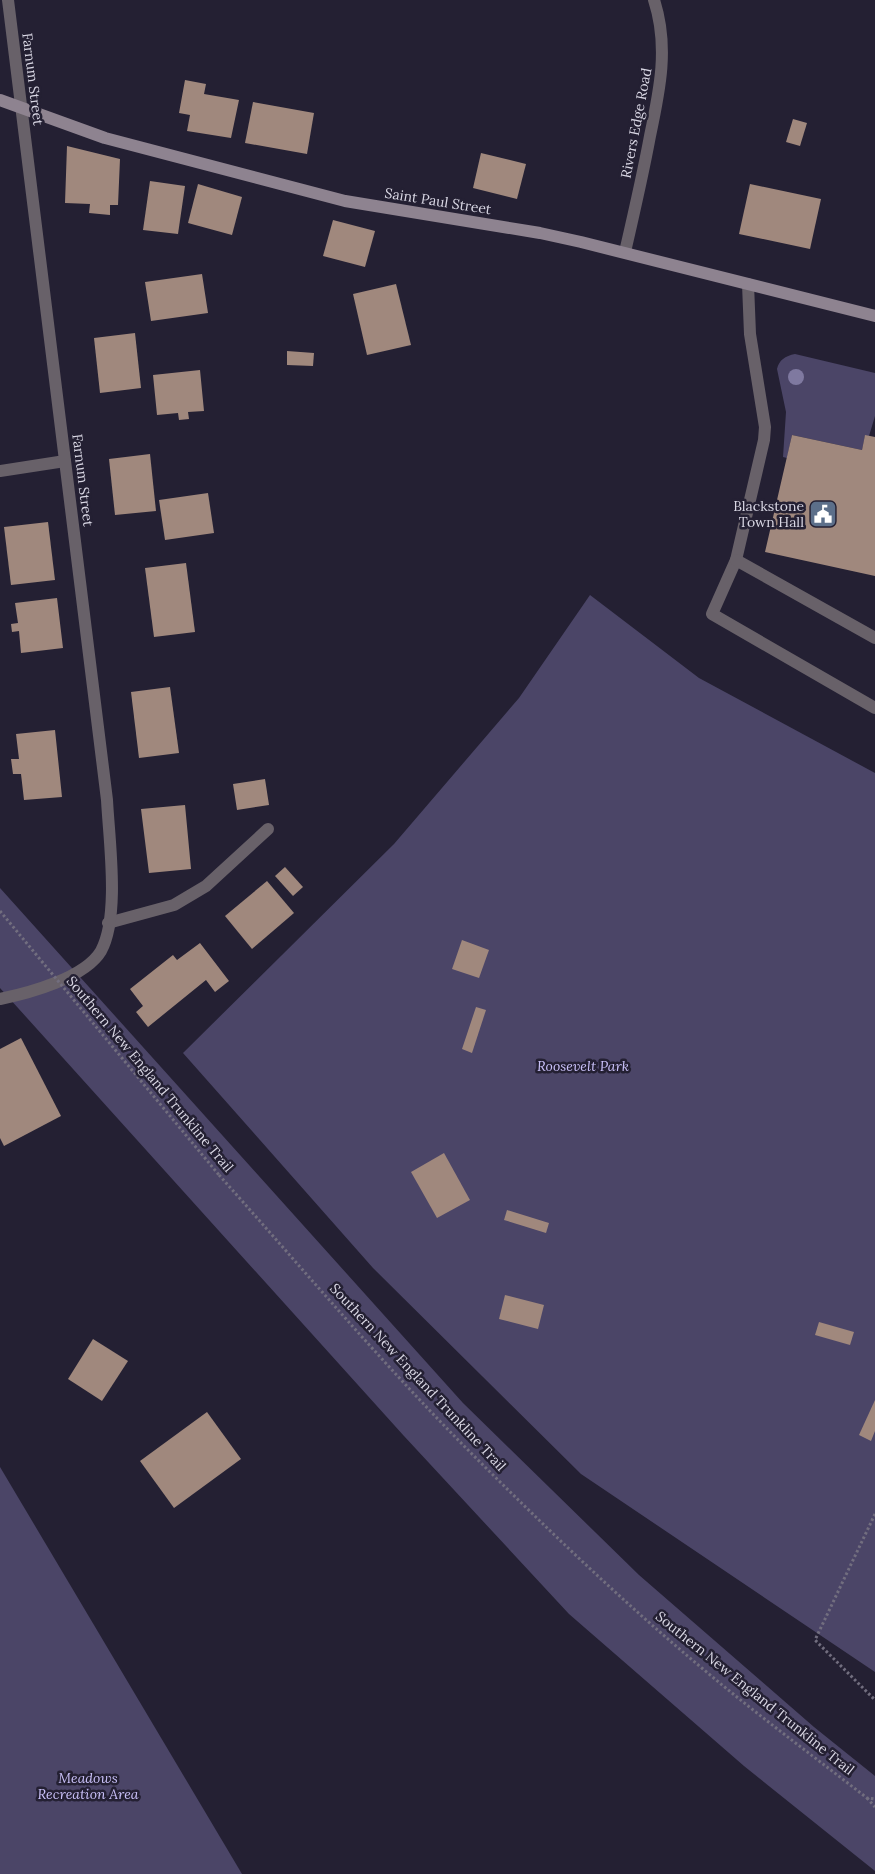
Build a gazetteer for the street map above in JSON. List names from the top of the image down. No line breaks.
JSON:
{"streets":{"main road":["Saint Paul Street"],"street":["Farnum Street","Rivers Edge Road"],"path":["Southern New England Trunkline Trail"]},"crossings":[["Farnum Street","Saint Paul Street"],["Rivers Edge Road","Saint Paul Street"]],"parks":["Roosevelt Park","Meadows Recreation Area"],"places":{"public building":["Blackstone Town Hall"]}}
